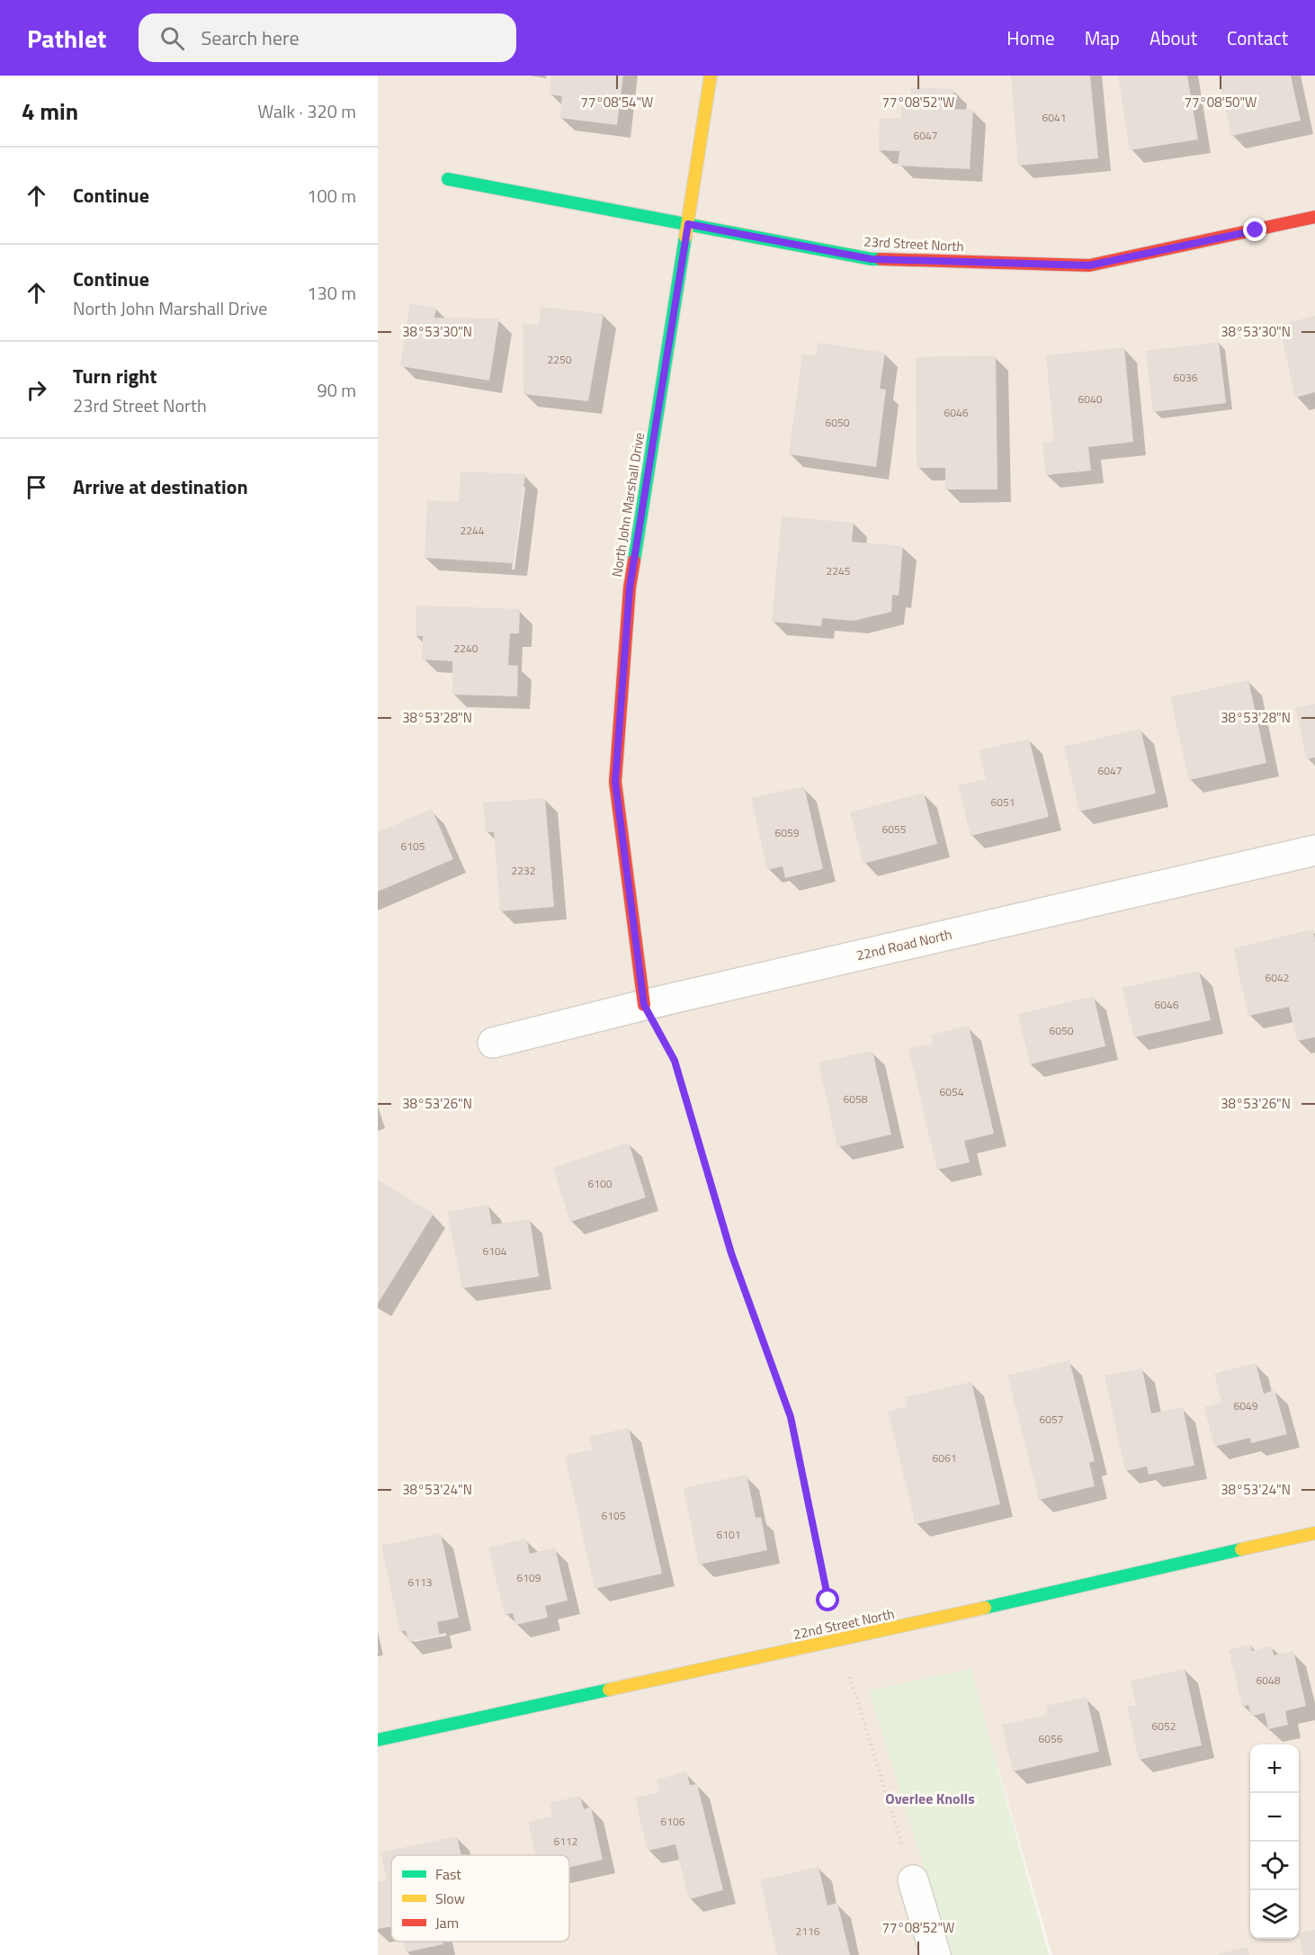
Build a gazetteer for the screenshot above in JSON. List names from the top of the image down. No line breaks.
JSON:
{"streets":{"street":["23rd Street North","North John Marshall Drive","22nd Road North","22nd Street North"]},"crossings":[["23rd Street North","North John Marshall Drive"],["North John Marshall Drive","22nd Road North"]],"districts":["Overlee Knolls"],"house_numbers":["6041","6047","2250","6036","6040","6046","6050","2244","2245","2240","6047","6051","6055","6059","6105","2232","6042","6046","6050","6054","6058","6100","6104","6049","6057","6061","6105","6101","6109","6113","6048","6052","6056","6106","6112","2116"],"legend":["Fast","Slow","Jam"],"page":{"header":"Pathlet","search":"Search here","nav":["Home","Map","About","Contact"],"heading":["4 min","Walk · 320 m"],"list":[["Continue","100 m"],["Continue","North John Marshall Drive","130 m"],["Turn right","23rd Street North","90 m"],"Arrive at destination"],"map_buttons":["+","−"]},"coordinates":["77°08'54\"W","77°08'52\"W","77°08'50\"W","38°53'30\"N","38°53'28\"N","38°53'26\"N","38°53'24\"N"]}
